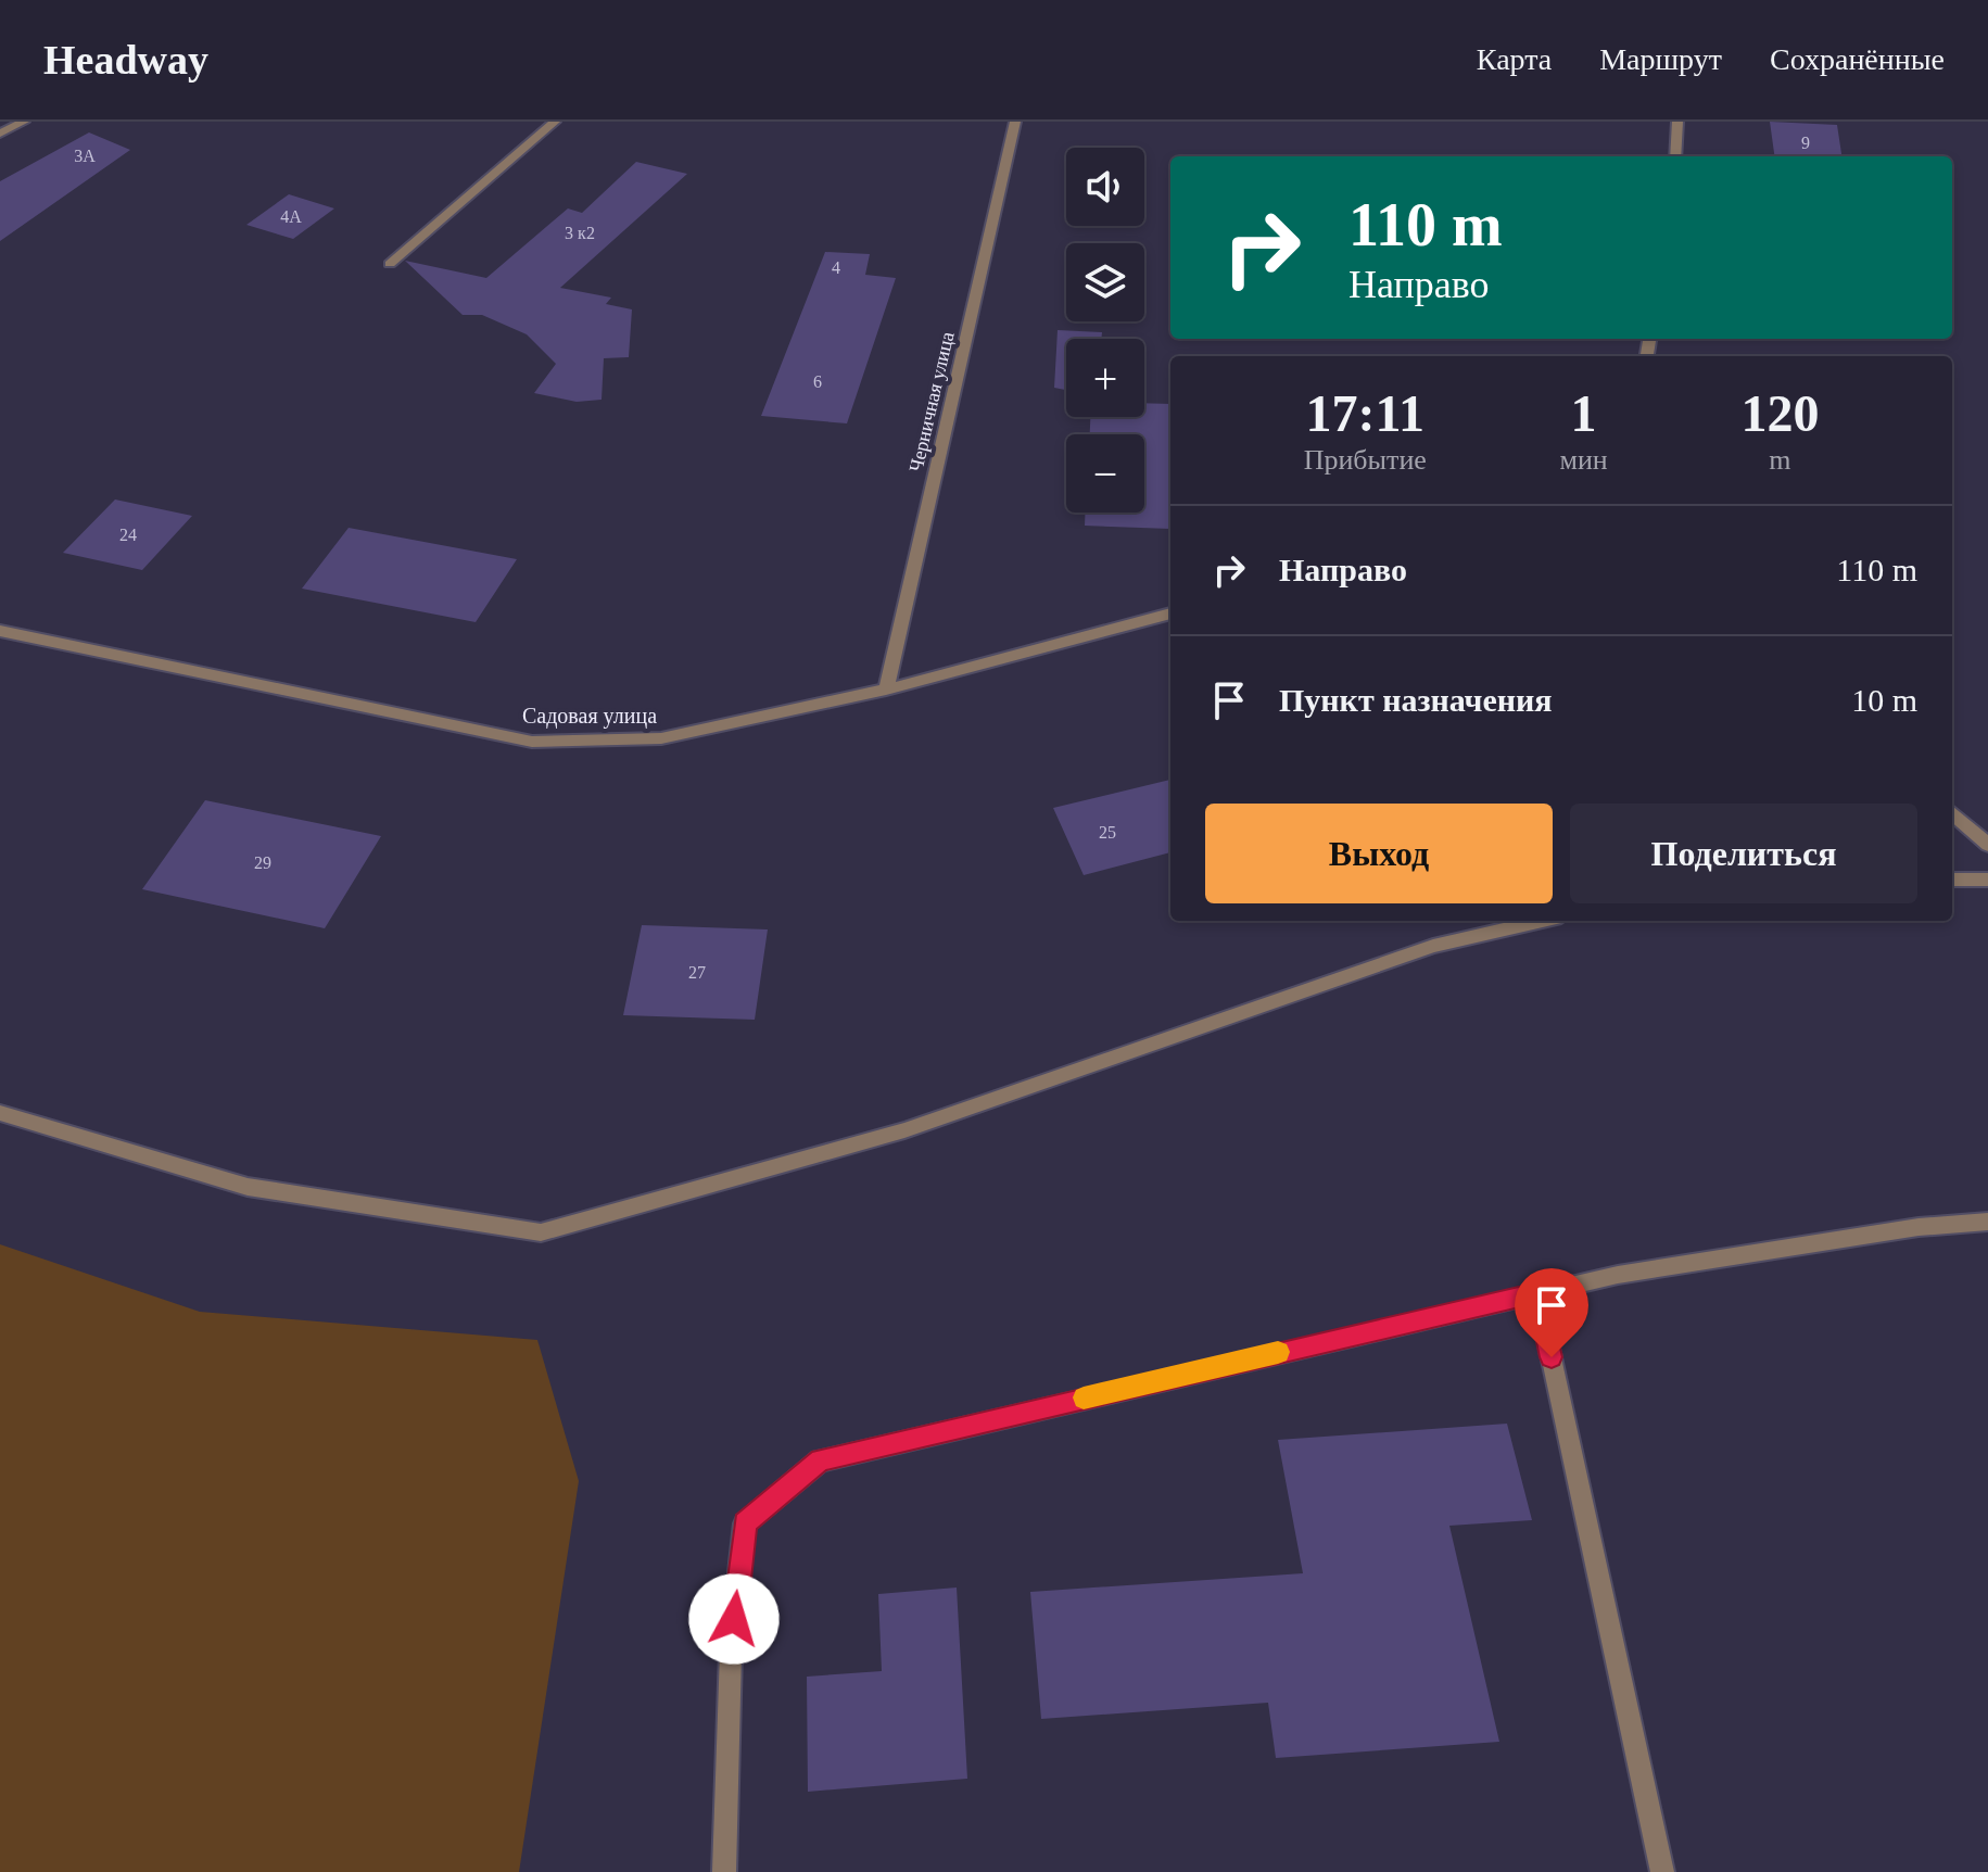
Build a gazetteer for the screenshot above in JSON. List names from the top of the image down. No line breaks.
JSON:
{"streets":{"street":["Черничная улица","Садовая улица"]},"crossings":[["Черничная улица","Садовая улица"]],"house_numbers":["9","3А","4А","3 к2","4","6","24","25","29","27"],"page":{"header":"Headway","nav":["Карта","Маршрут","Сохранённые"],"map_buttons":["+","−"],"turn":["110 m","Направо"],"eta":["17:11","Прибытие","1","мин","120","m"],"list":[{"name":"Направо","value":"110 m"},{"name":"Пункт назначения","value":"10 m"}],"buttons":["Выход","Поделиться"]}}
